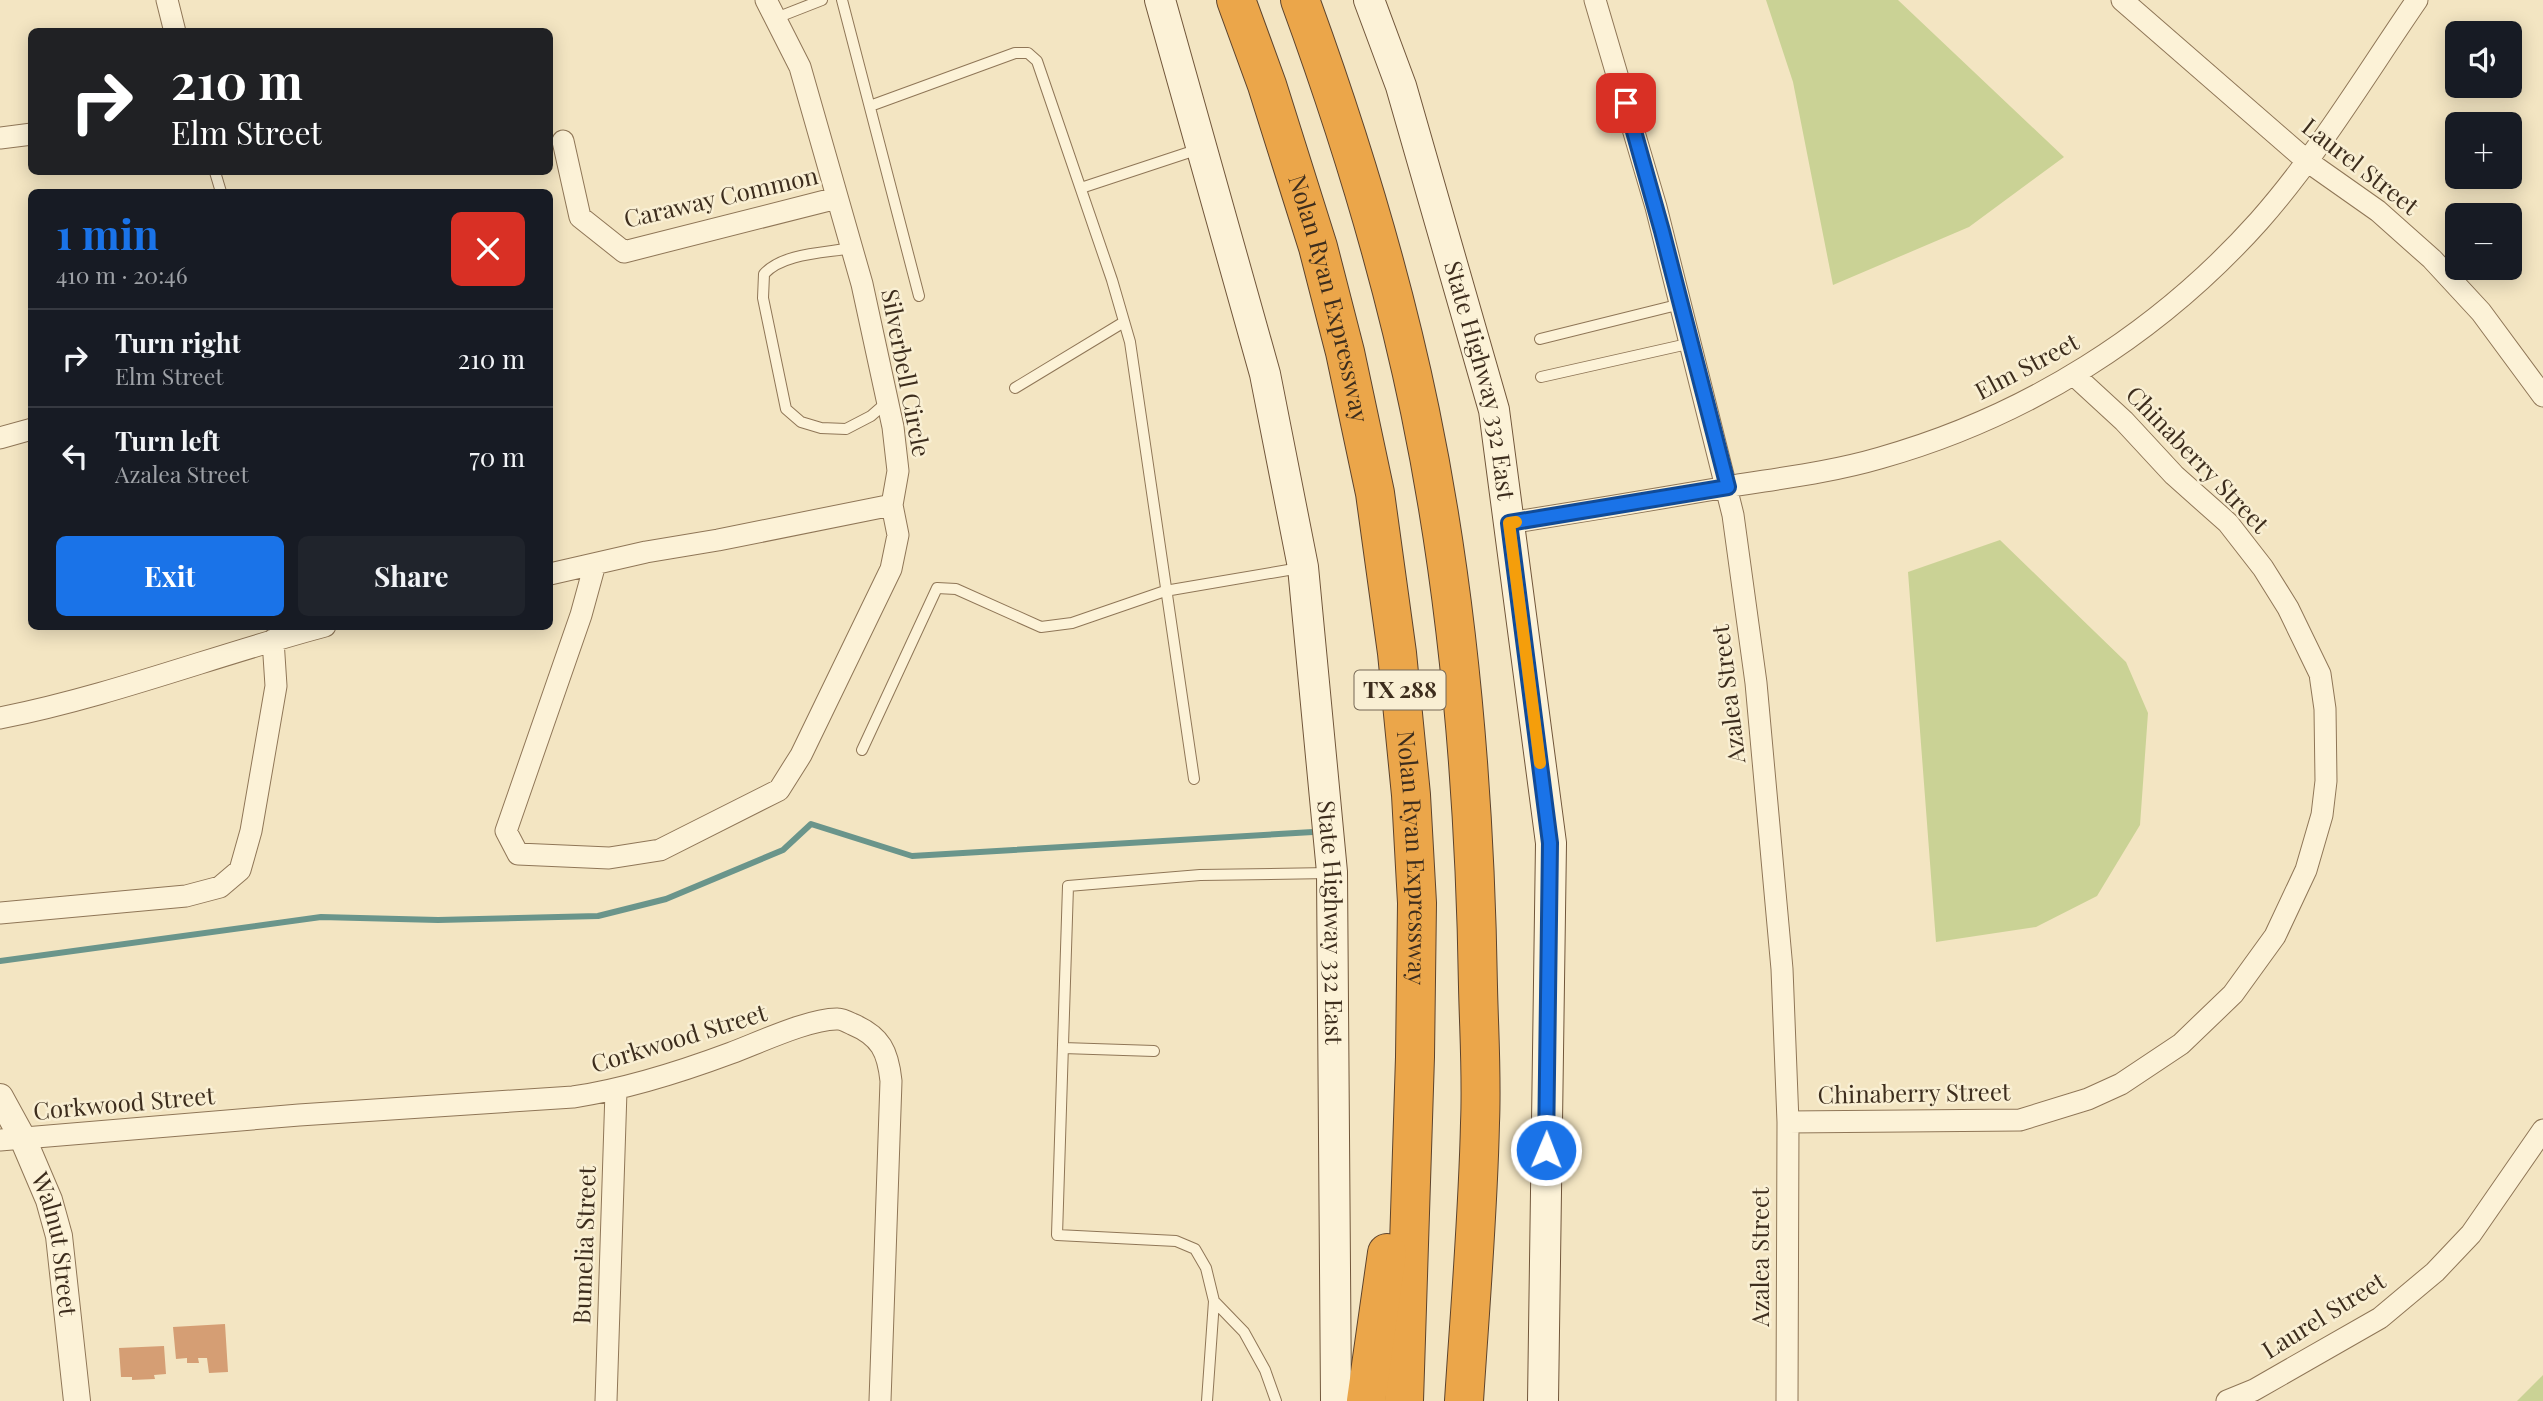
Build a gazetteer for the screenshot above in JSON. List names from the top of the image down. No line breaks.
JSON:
{"streets":{"highway":["Nolan Ryan Expressway","TX 288"],"main road":["State Highway 332 East"],"street":["Laurel Street","Caraway Common","Elm Street","Silverbell Circle","Chinaberry Street","Azalea Street","Corkwood Street","Walnut Street","Bumelia Street"]},"crossings":[["Laurel Street","Elm Street"],["Caraway Common","Silverbell Circle"],["Elm Street","State Highway 332 East"],["Elm Street","Chinaberry Street"],["Elm Street","Azalea Street"],["Chinaberry Street","Azalea Street"],["Corkwood Street","Walnut Street"],["Corkwood Street","Bumelia Street"]],"page":{"map_buttons":["+","−"],"turn":["210 m","Elm Street"],"heading":["1 min","410 m · 20:46"],"list":[{"name":"Turn right","note":"Elm Street","value":"210 m"},{"name":"Turn left","note":"Azalea Street","value":"70 m"}],"buttons":["Exit","Share"]}}
